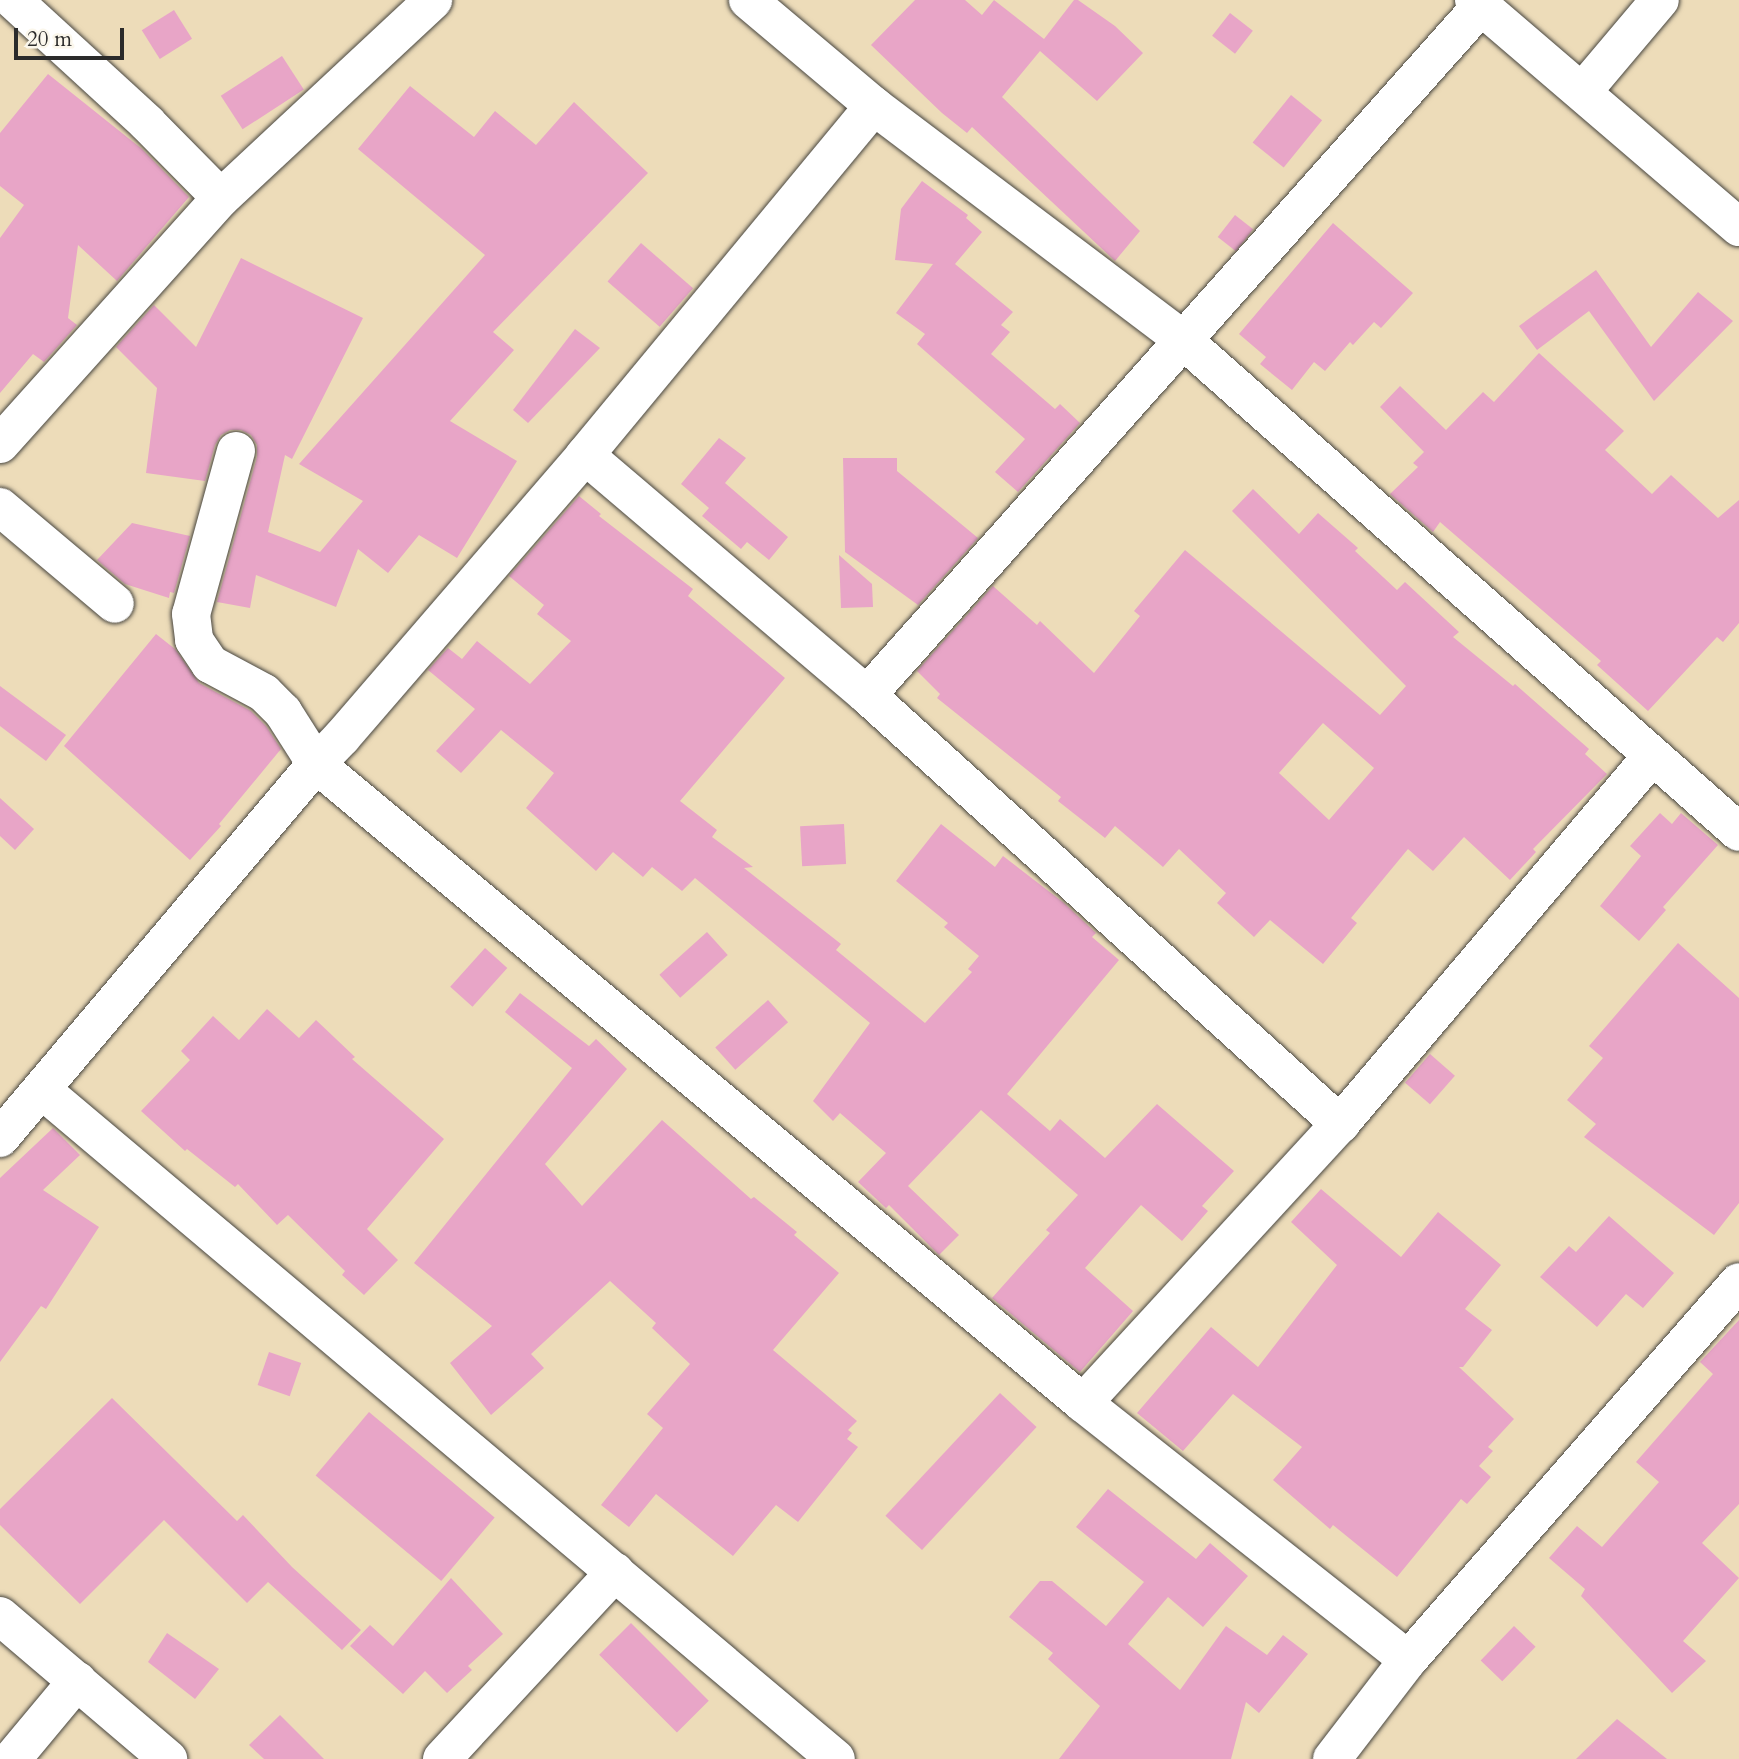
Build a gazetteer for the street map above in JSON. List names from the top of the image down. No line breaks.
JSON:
{"scale_bar":"20 m"}
